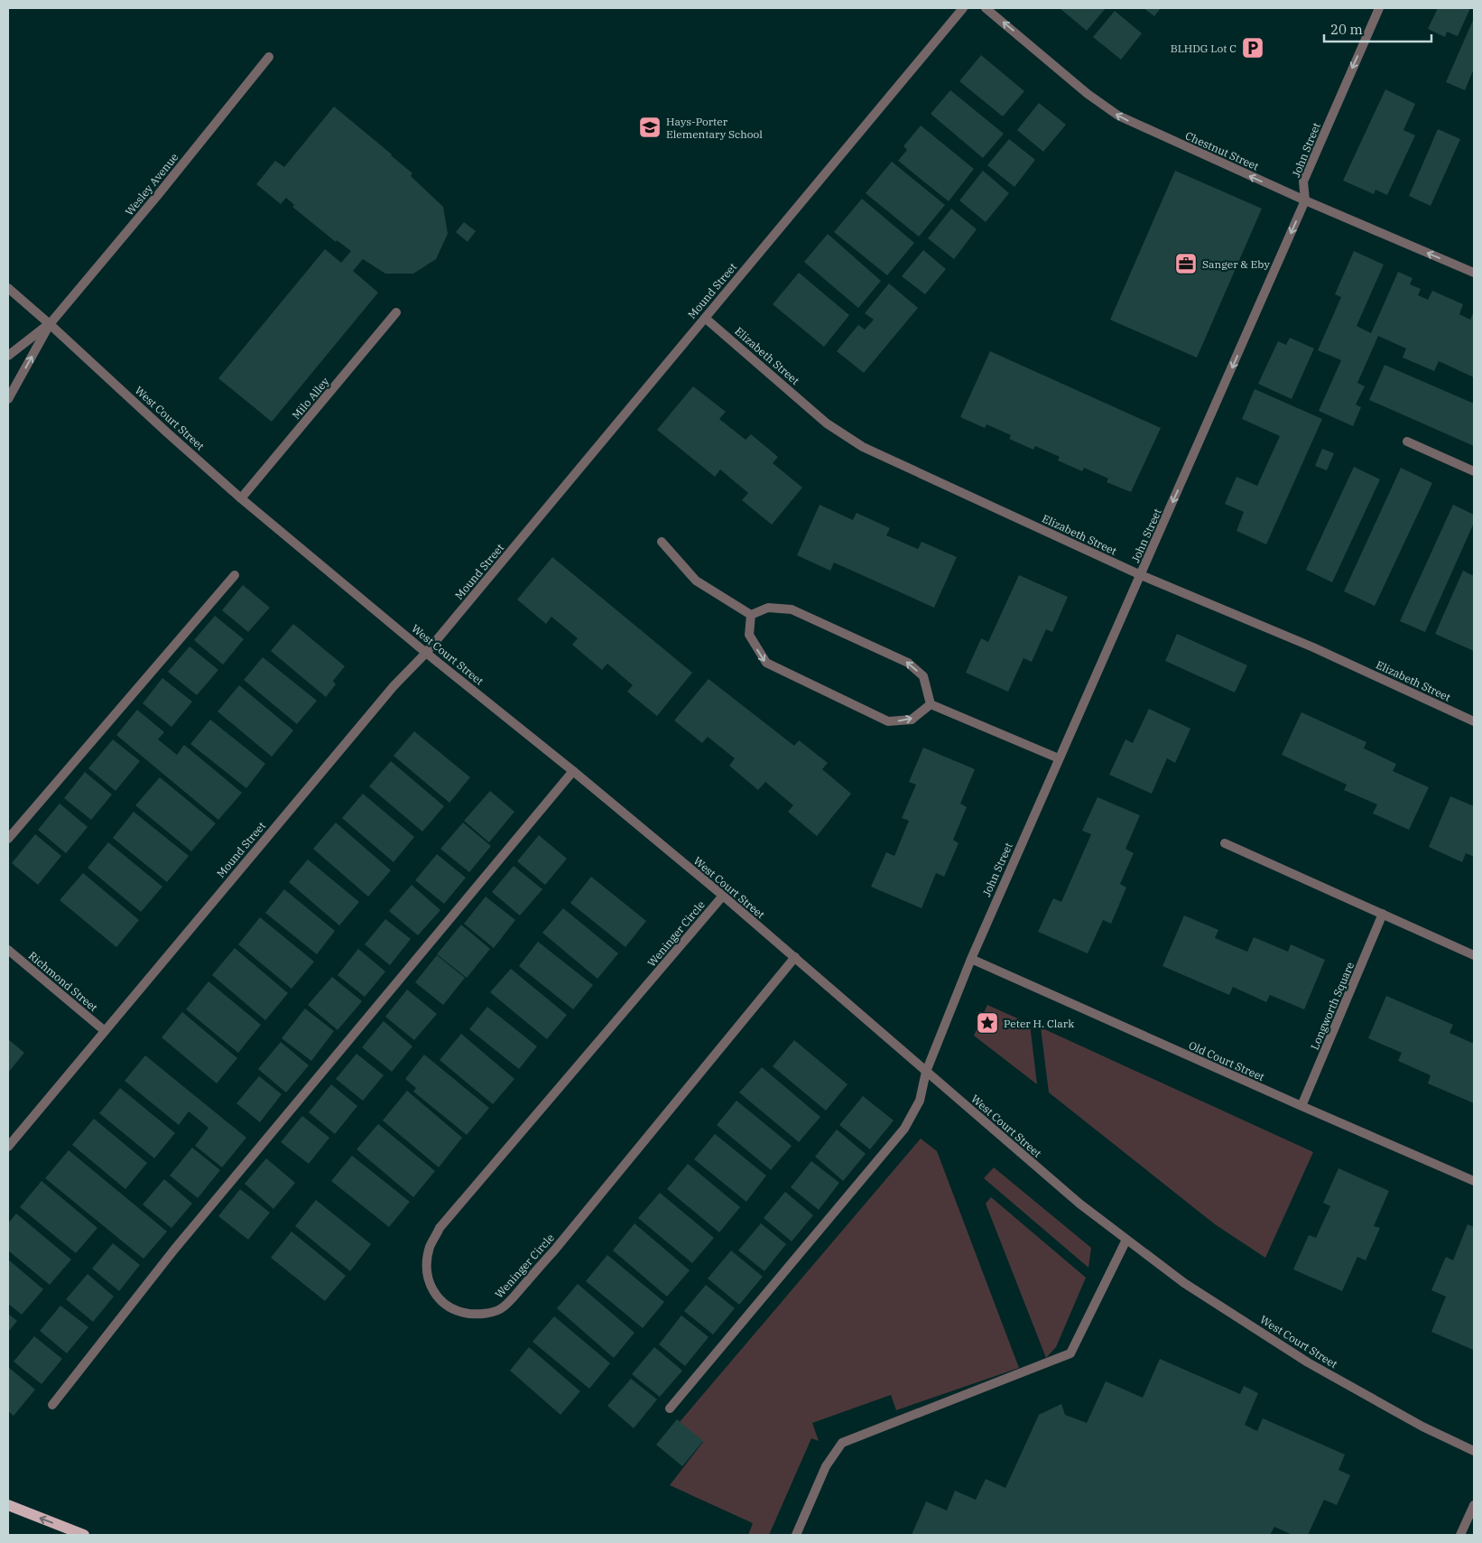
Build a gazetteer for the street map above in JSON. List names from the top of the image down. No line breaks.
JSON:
{"streets":{"street":["John Street","Chestnut Street","Wesley Avenue","Mound Street","Elizabeth Street","Milo Alley","West Court Street","Weninger Circle","Richmond Street","Longworth Square","Old Court Street"]},"crossings":[["John Street","Chestnut Street"],["John Street","Elizabeth Street"],["John Street","West Court Street"],["John Street","Old Court Street"],["Wesley Avenue","West Court Street"],["Mound Street","Elizabeth Street"],["Mound Street","West Court Street"],["Mound Street","Richmond Street"],["Milo Alley","West Court Street"],["West Court Street","Weninger Circle"],["Longworth Square","Old Court Street"]],"one_way":["John Street","Chestnut Street"],"places":{"parking":["BLHDG Lot C"],"school or university":["Hays-Porter Elementary School"],"office":["Sanger & Eby"],"place":["Peter H. Clark"]},"scale_bar":"20 m"}
